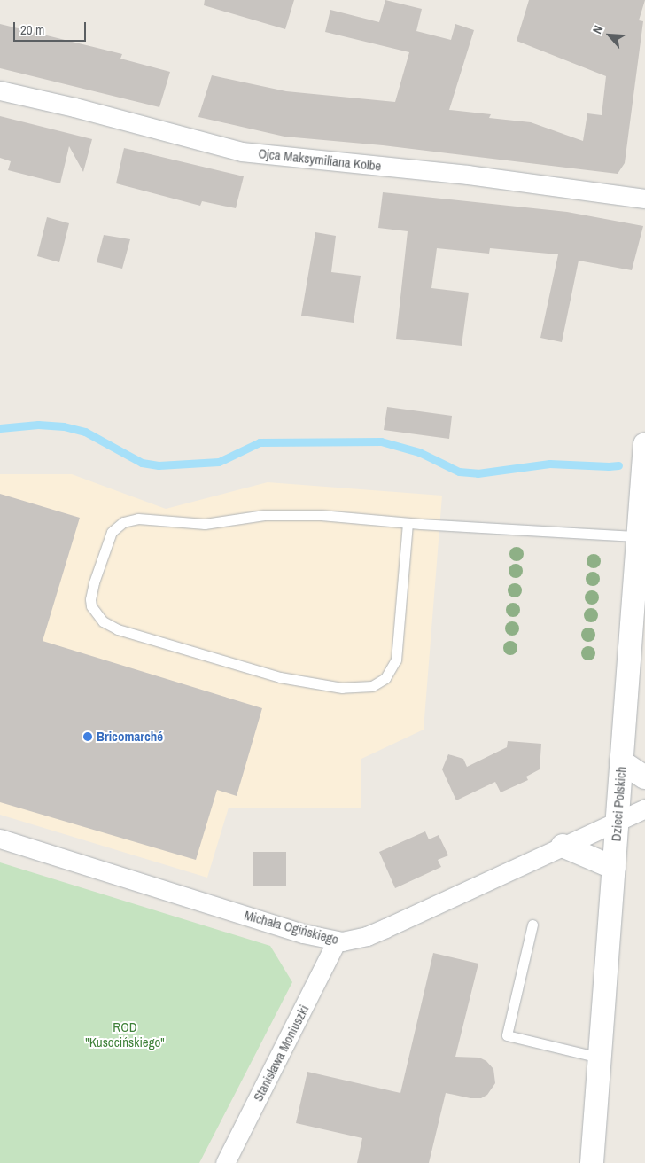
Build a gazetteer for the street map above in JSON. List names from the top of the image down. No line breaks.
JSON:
{"streets":{"street":["Ojca Maksymiliana Kolbe","Dzieci Polskich","Michała Ogińskiego","Stanisława Moniuszki"]},"crossings":[["Dzieci Polskich","Michała Ogińskiego"],["Michała Ogińskiego","Stanisława Moniuszki"]],"parks":["ROD \"Kusocińskiego\""],"places":["Bricomarché"],"scale_bar":"20 m","north":"top left"}
